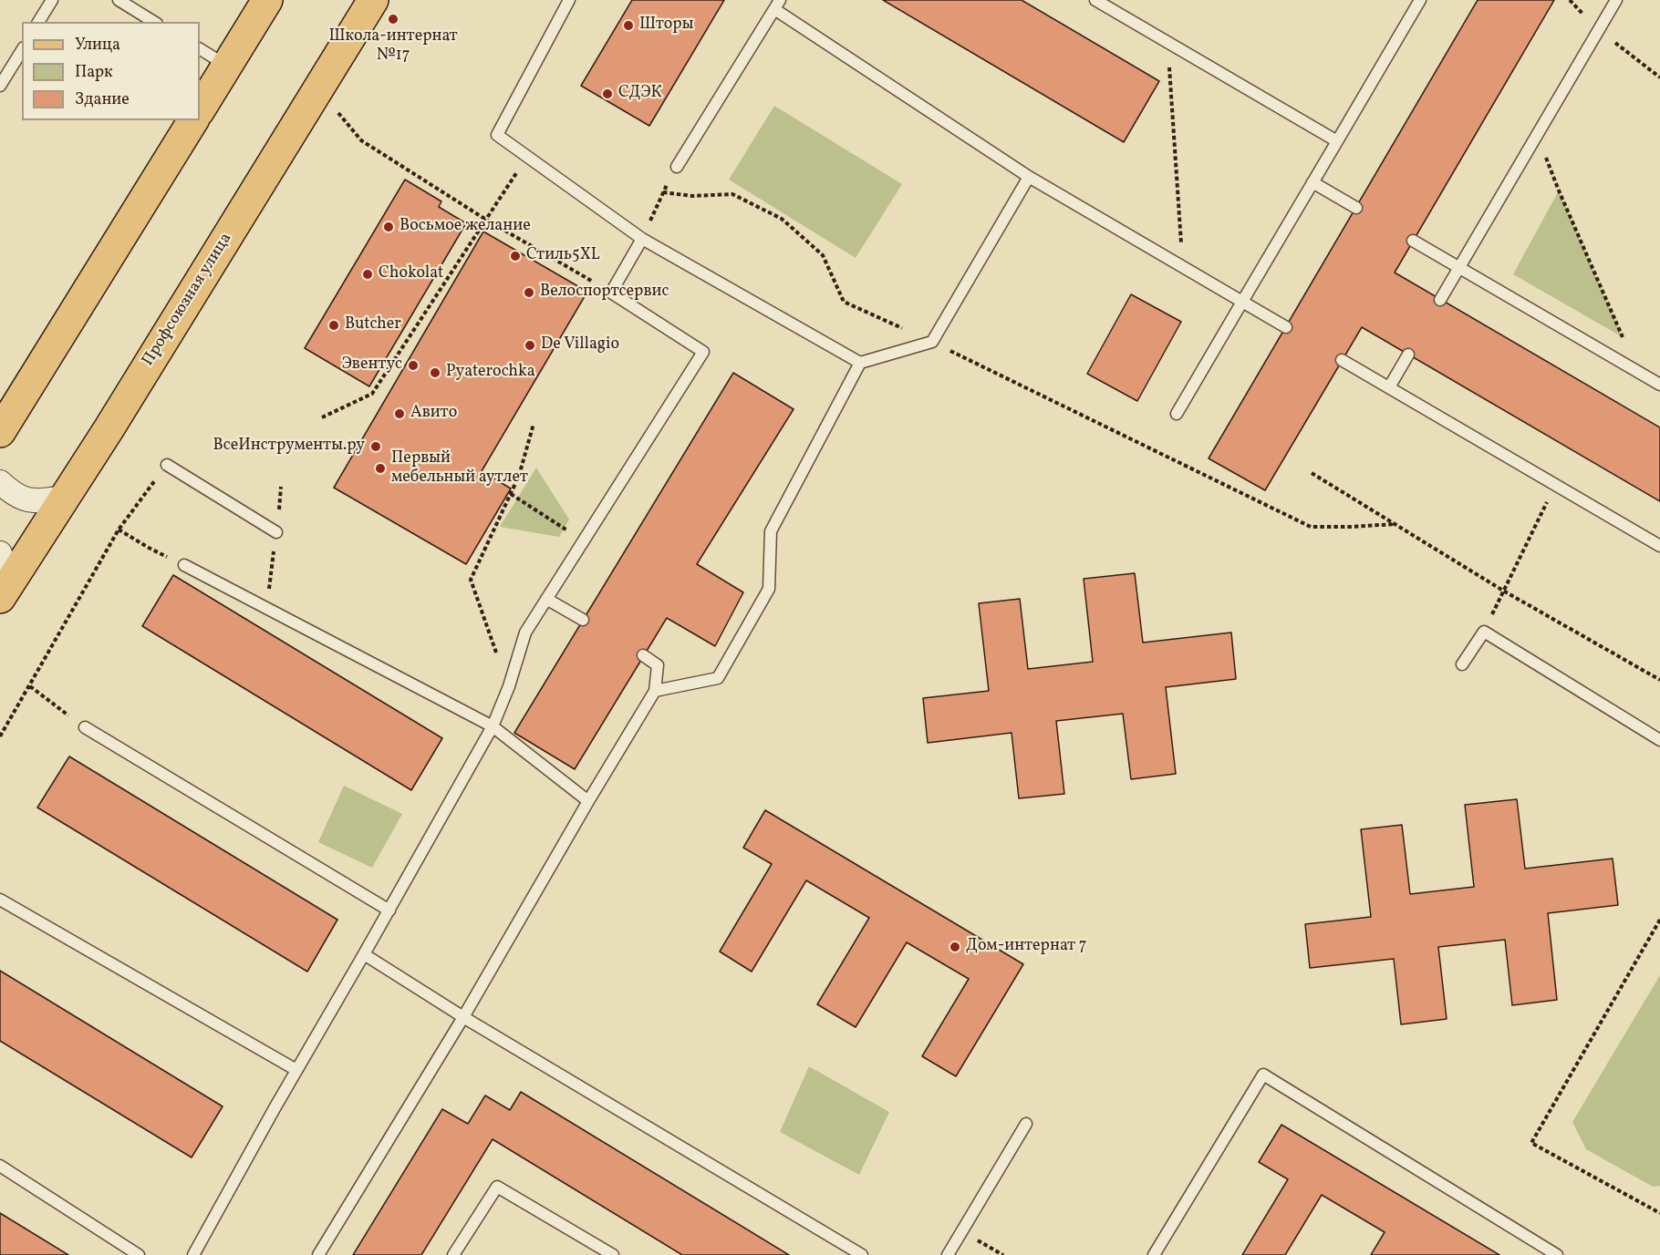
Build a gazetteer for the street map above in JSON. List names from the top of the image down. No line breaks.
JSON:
{"streets":{"main road":["Профсоюзная улица"]},"places":["Школа-интернат №17","Шторы","СДЭК","Восьмое желание","Стиль5XL","Chokolat","Велоспортсервис","Butcher","De Villagio","Эвентус","Pyaterochka","Авито","ВсеИнструменты.ру","Первый мебельный аутлет","Дом-интернат 7"],"legend":["Улица","Парк","Здание"]}
